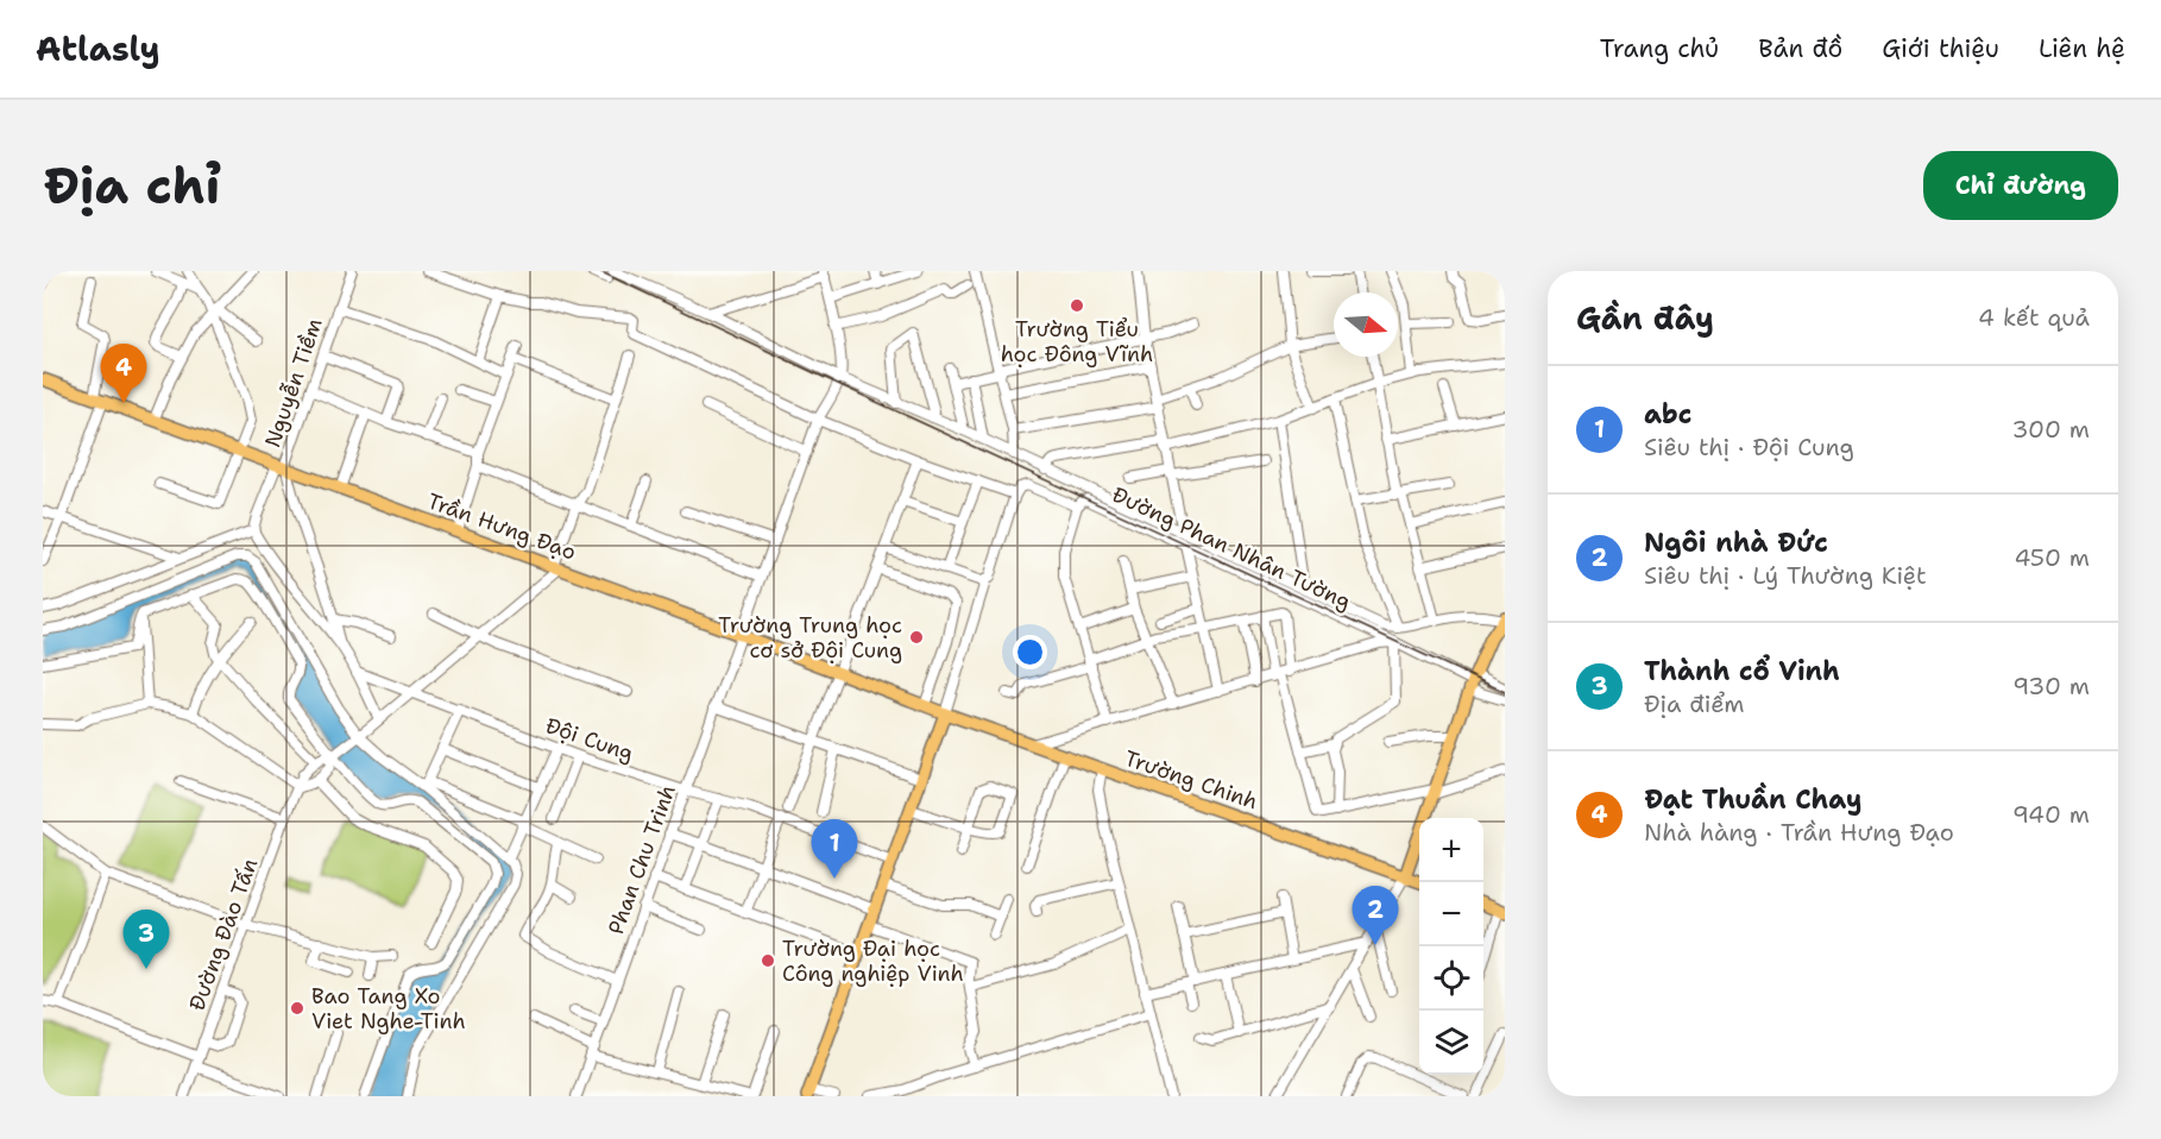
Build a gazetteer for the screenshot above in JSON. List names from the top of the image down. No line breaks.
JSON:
{"streets":{"main road":["Trần Hưng Đạo","Trường Chinh"],"street":["Nguyễn Tiềm","Đường Phan Nhân Tường","Đội Cung","Phan Chu Trinh","Đường Đào Tấn"]},"crossings":[["Nguyễn Tiềm","Trần Hưng Đạo"],["Trần Hưng Đạo","Trường Chinh"],["Trần Hưng Đạo","Phan Chu Trinh"],["Đường Phan Nhân Tường","Phan Chu Trinh"],["Đội Cung","Phan Chu Trinh"]],"places":["Trường Tiểu học Đông Vĩnh","Trường Trung học cơ sở Đội Cung","Trường Đại học Công nghiệp Vinh","Bao Tang Xo Viet Nghe-Tinh"],"north":"right","page":{"header":"Atlasly","nav":["Trang chủ","Bản đồ","Giới thiệu","Liên hệ"],"buttons":"Chỉ đường","title":"Địa chỉ","heading":["Gần đây","4 kết quả"],"pins":["4","1","2","3"],"list":[{"mark":"1","name":"abc","note":"Siêu thị · Đội Cung","value":"300 m"},{"mark":"2","name":"Ngôi nhà Đức","note":"Siêu thị · Lý Thường Kiệt","value":"450 m"},{"mark":"3","name":"Thành cổ Vinh","note":"Địa điểm","value":"930 m"},{"mark":"4","name":"Đạt Thuần Chay","note":"Nhà hàng · Trần Hưng Đạo","value":"940 m"}],"map_buttons":["+","−"]}}
